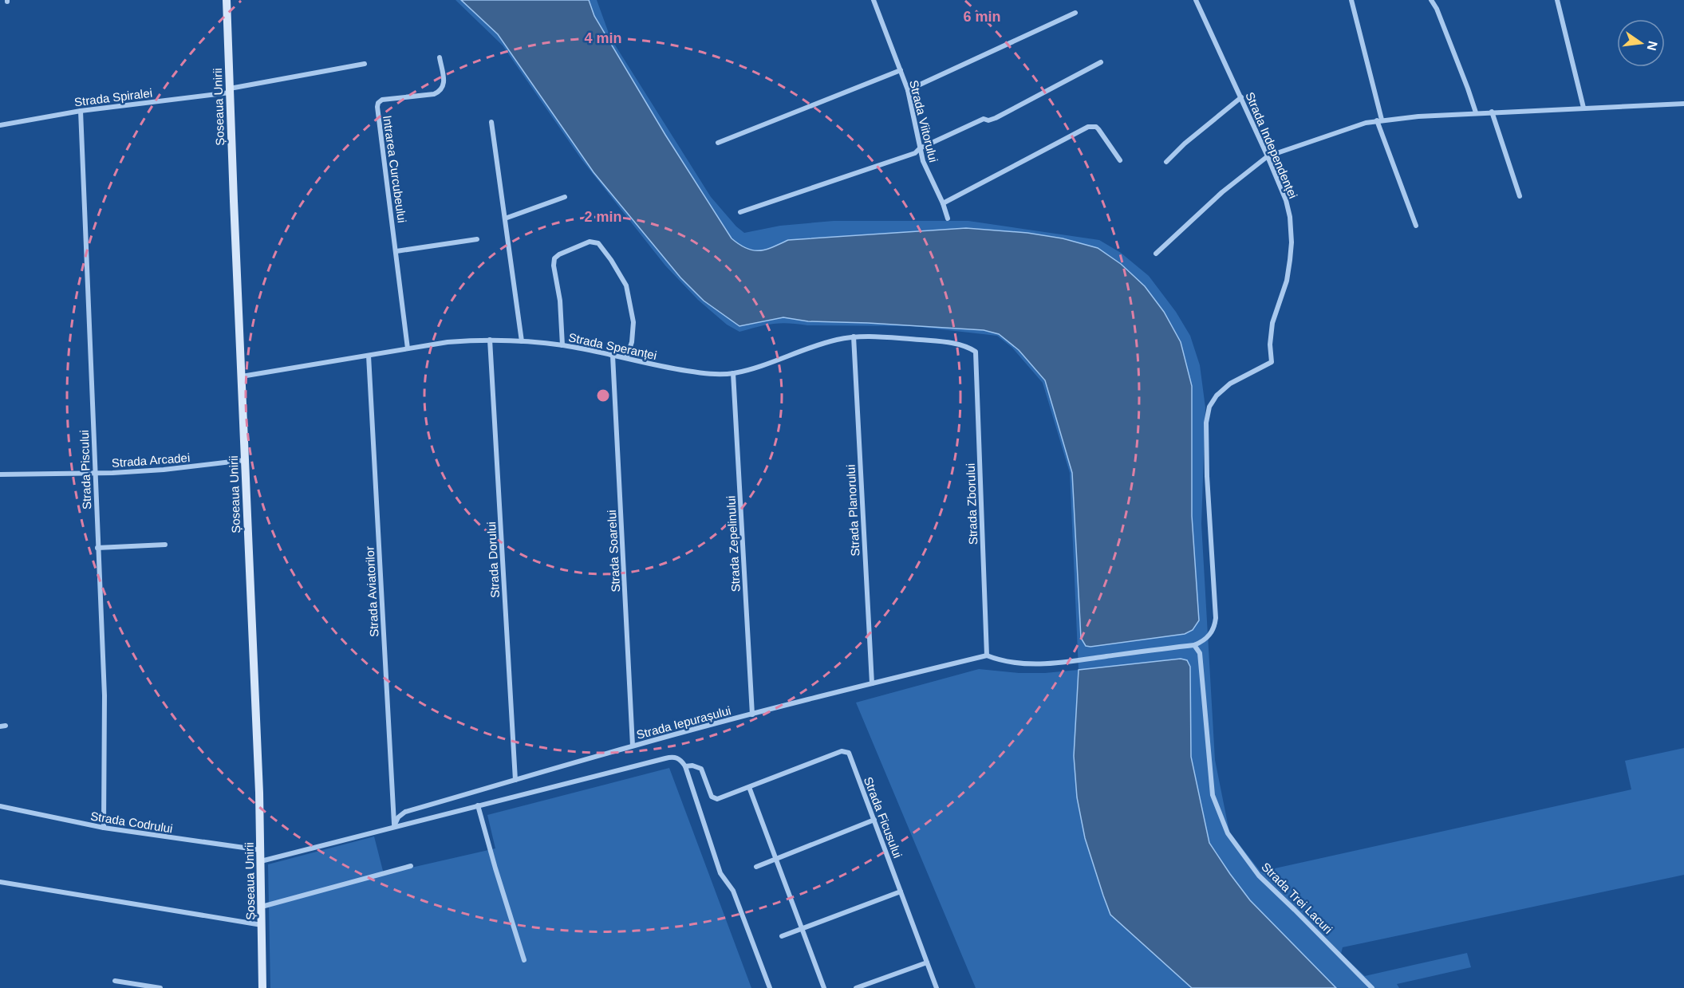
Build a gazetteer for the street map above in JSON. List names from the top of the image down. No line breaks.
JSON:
{"streets":{"main road":["Șoseaua Unirii"],"street":["Strada Spiralei","Strada Viitorului","Strada Independenței","Intrarea Curcubeului","Strada Speranței","Strada Arcadei","Strada Piscului","Strada Zborului","Strada Planorului","Strada Zepelinului","Strada Soarelui","Strada Dorului","Strada Aviatorilor","Strada Iepurașului","Strada Ficusului","Strada Codrului","Strada Trei Lacuri"]},"crossings":[["Strada Spiralei","Șoseaua Unirii"],["Strada Spiralei","Strada Piscului"],["Șoseaua Unirii","Strada Speranței"],["Șoseaua Unirii","Strada Arcadei"],["Șoseaua Unirii","Strada Codrului"],["Strada Independenței","Strada Trei Lacuri"],["Intrarea Curcubeului","Strada Speranței"],["Strada Speranței","Strada Zborului"],["Strada Speranței","Strada Planorului"],["Strada Speranței","Strada Zepelinului"],["Strada Speranței","Strada Soarelui"],["Strada Speranței","Strada Dorului"],["Strada Speranței","Strada Aviatorilor"],["Strada Arcadei","Strada Piscului"],["Strada Piscului","Strada Codrului"],["Strada Zborului","Strada Iepurașului"],["Strada Planorului","Strada Iepurașului"],["Strada Zepelinului","Strada Iepurașului"],["Strada Soarelui","Strada Iepurașului"],["Strada Dorului","Strada Iepurașului"],["Strada Aviatorilor","Strada Iepurașului"]],"north":"right","rings":["6 min","4 min","2 min"]}
